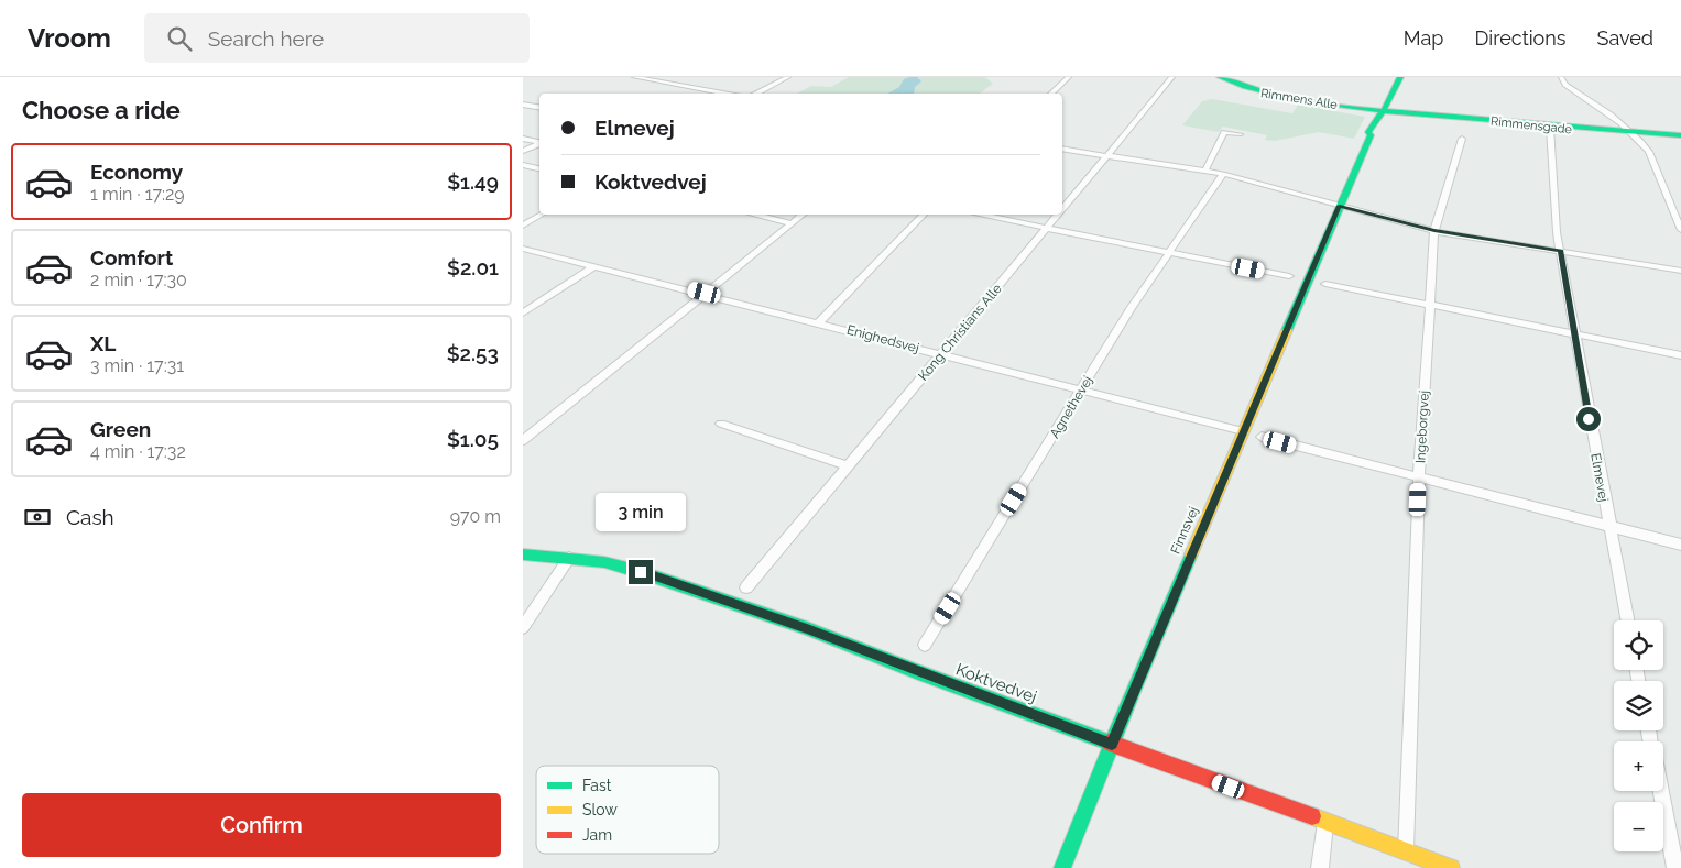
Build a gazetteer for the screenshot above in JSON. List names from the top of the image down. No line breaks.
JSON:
{"streets":{"street":["Rimmens Alle","Rimmensgade","Kong Christians Alle","Enighedsvej","Agnethevej","Ingeborgvej","Elmevej","Finnsvej","Koktvedvej"]},"crossings":[["Rimmens Alle","Rimmensgade"],["Rimmens Alle","Finnsvej"],["Rimmensgade","Elmevej"],["Rimmensgade","Finnsvej"],["Kong Christians Alle","Enighedsvej"],["Enighedsvej","Agnethevej"],["Enighedsvej","Finnsvej"],["Ingeborgvej","Koktvedvej"],["Finnsvej","Koktvedvej"]],"legend":["Fast","Slow","Jam"],"page":{"header":"Vroom","search":"Search here","nav":["Map","Directions","Saved"],"heading":"Choose a ride","banner":["Elmevej","Koktvedvej"],"list":[{"name":"Economy","note":"1 min · 17:29","value":"$1.49"},{"name":"Comfort","note":"2 min · 17:30","value":"$2.01"},{"name":"XL","note":"3 min · 17:31","value":"$2.53"},{"name":"Green","note":"4 min · 17:32","value":"$1.05"}],"pay":["Cash","970 m"],"bubble":"3 min","map_buttons":["+","−"],"buttons":"Confirm"}}
